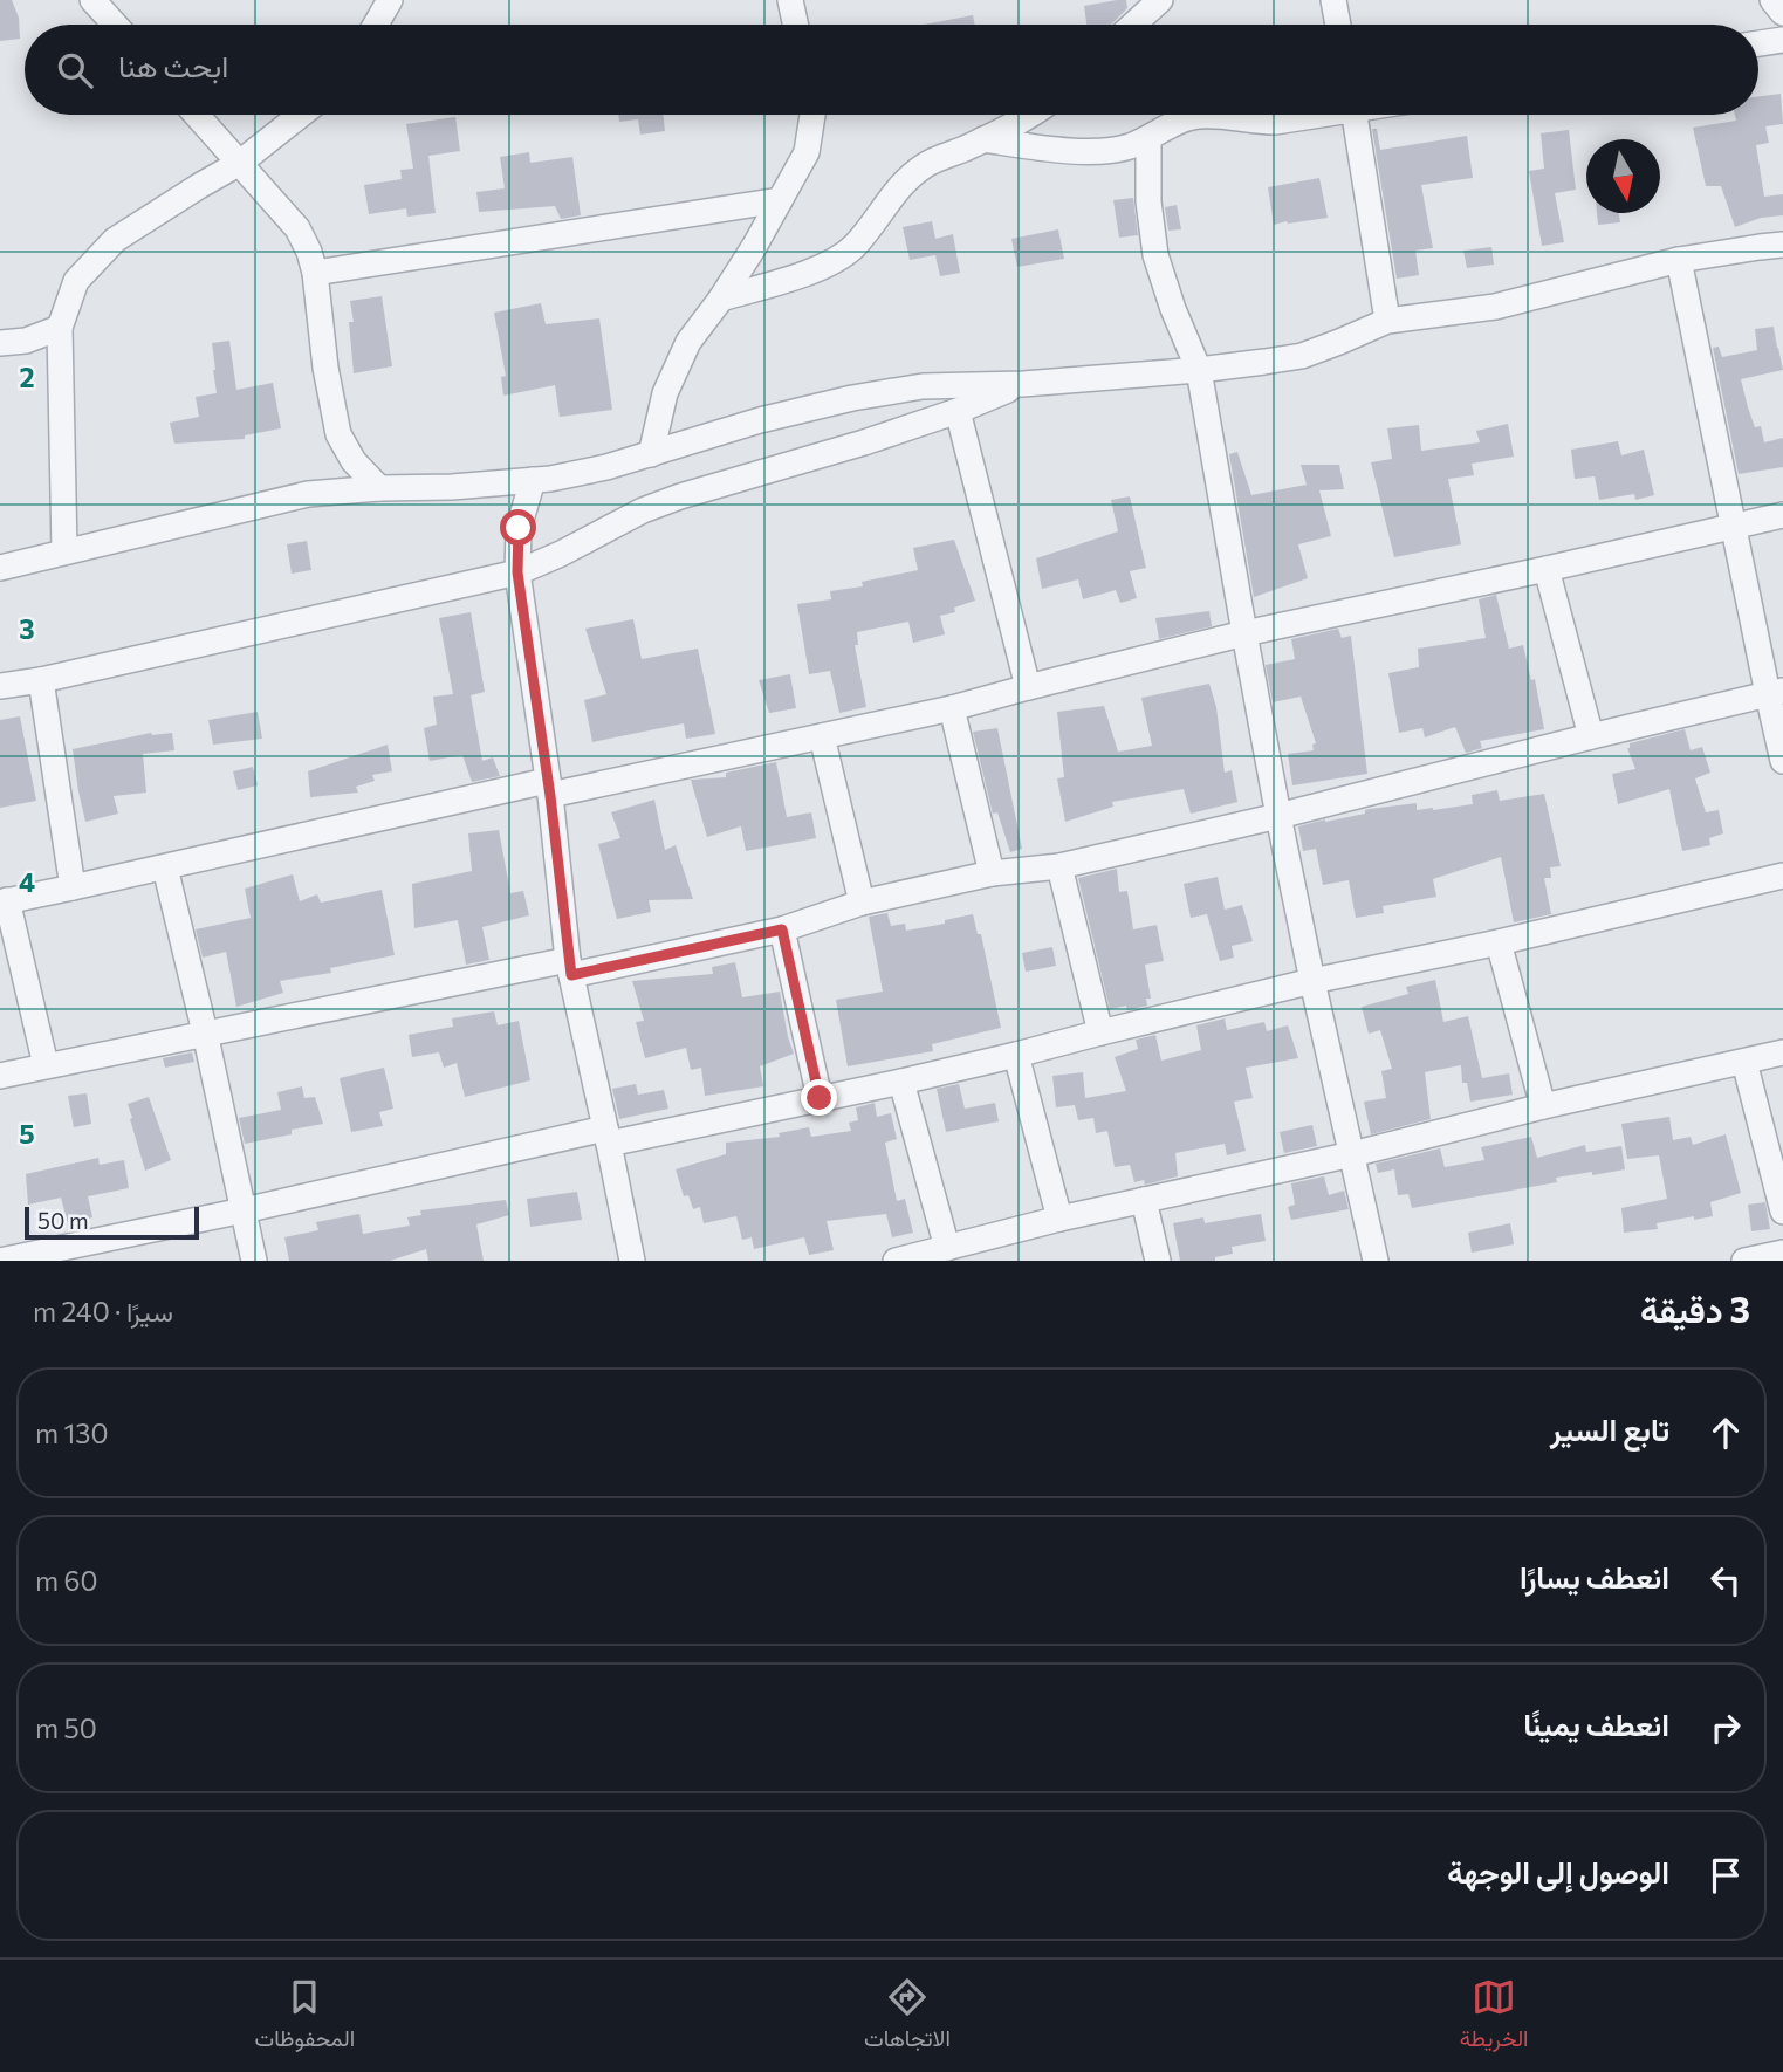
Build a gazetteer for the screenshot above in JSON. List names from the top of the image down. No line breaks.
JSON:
{"scale_bar":"50 m","north":"bottom","page":{"search":"ابحث هنا","scale":"50 m","heading":["3 دقيقة","سيرًا · 240 m"],"list":[["تابع السير","130 m"],["انعطف يسارًا","60 m"],["انعطف يمينًا","50 m"],"الوصول إلى الوجهة"],"nav":["الخريطة","الاتجاهات","المحفوظات"]},"grid":{"rows":["2","3","4","5"]}}
